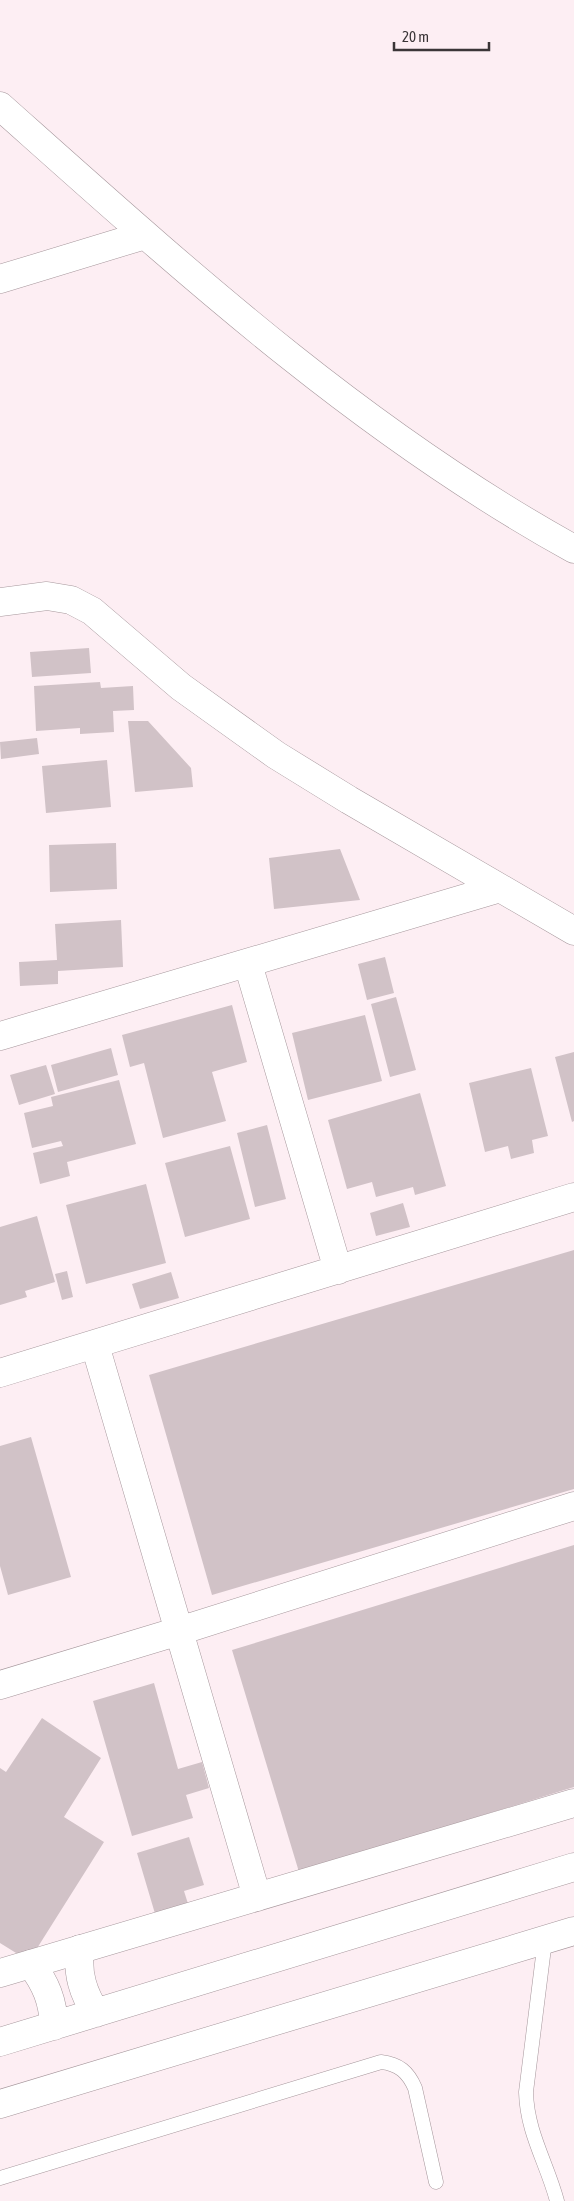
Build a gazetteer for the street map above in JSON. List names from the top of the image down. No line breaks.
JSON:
{"scale_bar":"20 m"}
